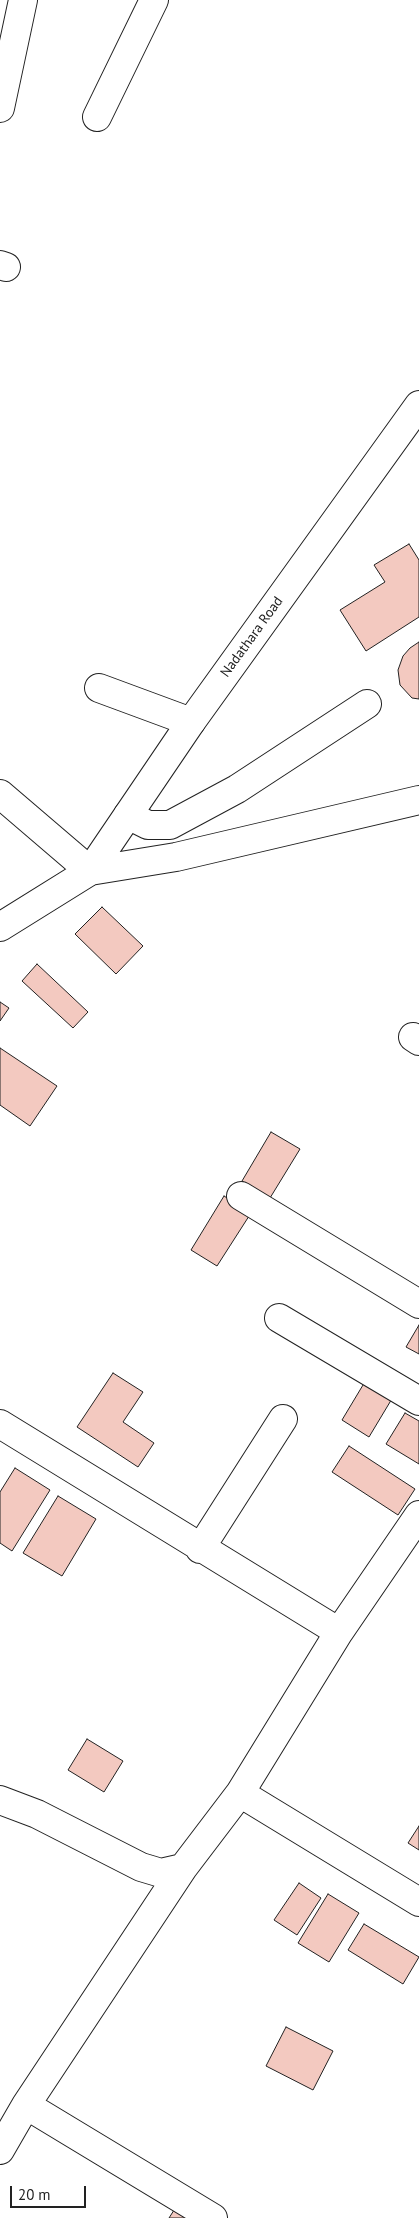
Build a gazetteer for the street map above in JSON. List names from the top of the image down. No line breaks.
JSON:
{"streets":{"street":["Nadathara Road"]},"scale_bar":"20 m"}
